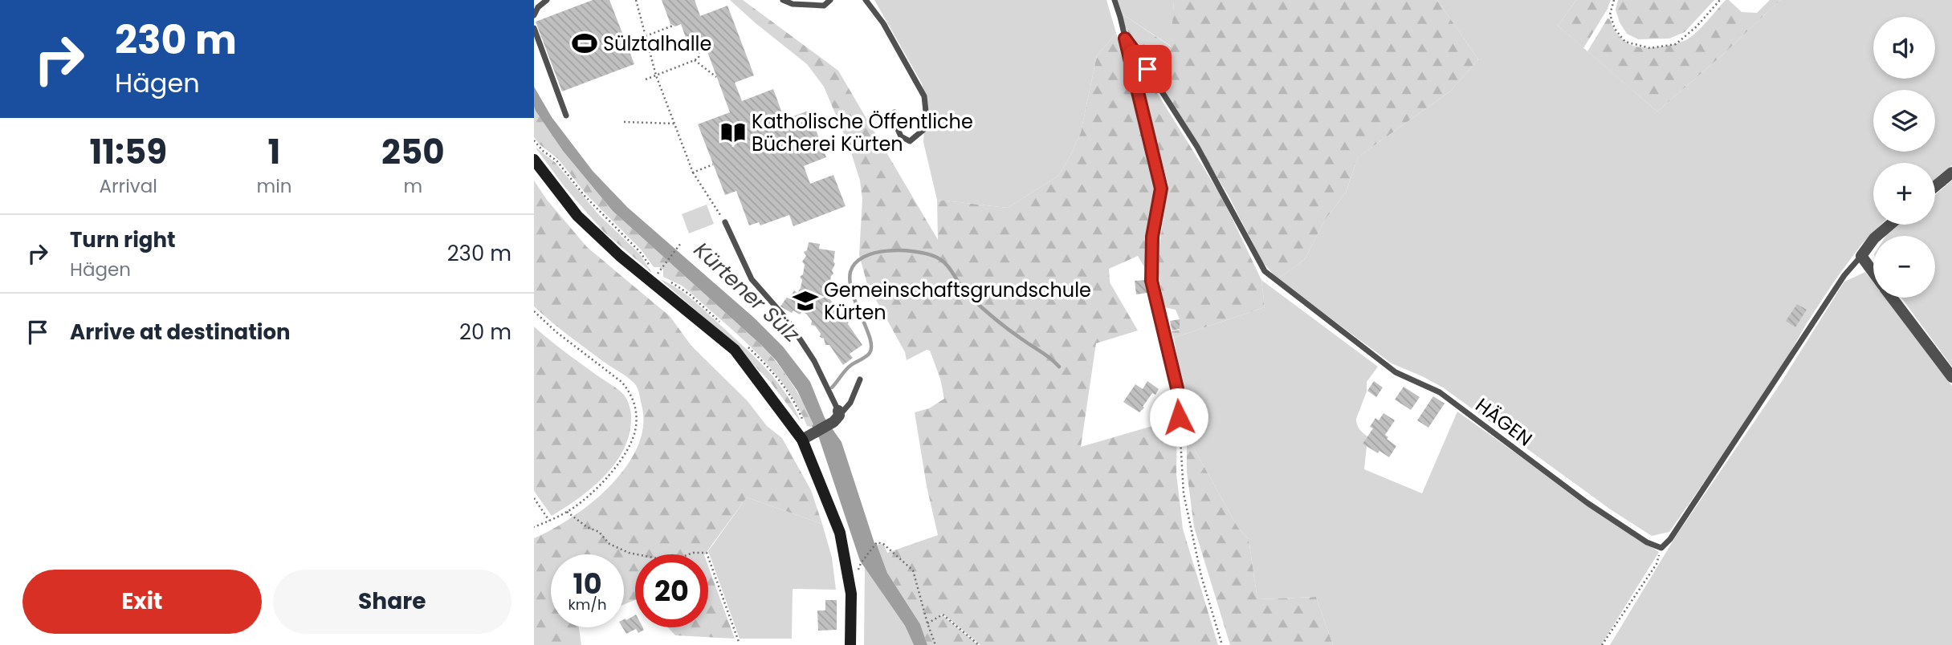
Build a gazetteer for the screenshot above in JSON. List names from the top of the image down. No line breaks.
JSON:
{"streets":{"lane":["HÄGEN"]},"water":["Kürtener Sülz"],"places":{"sports":["Sülztalhalle"],"library":["Katholische Öffentliche Bücherei Kürten"],"school or university":["Gemeinschaftsgrundschule Kürten"]},"page":{"turn":["230 m","Hägen"],"map_buttons":["+","−"],"eta":["11:59","Arrival","1","min","250","m"],"list":[{"name":"Turn right","note":"Hägen","value":"230 m"},{"name":"Arrive at destination","value":"20 m"}],"speed":"10 km/h","limit":"20","buttons":["Exit","Share"]}}
